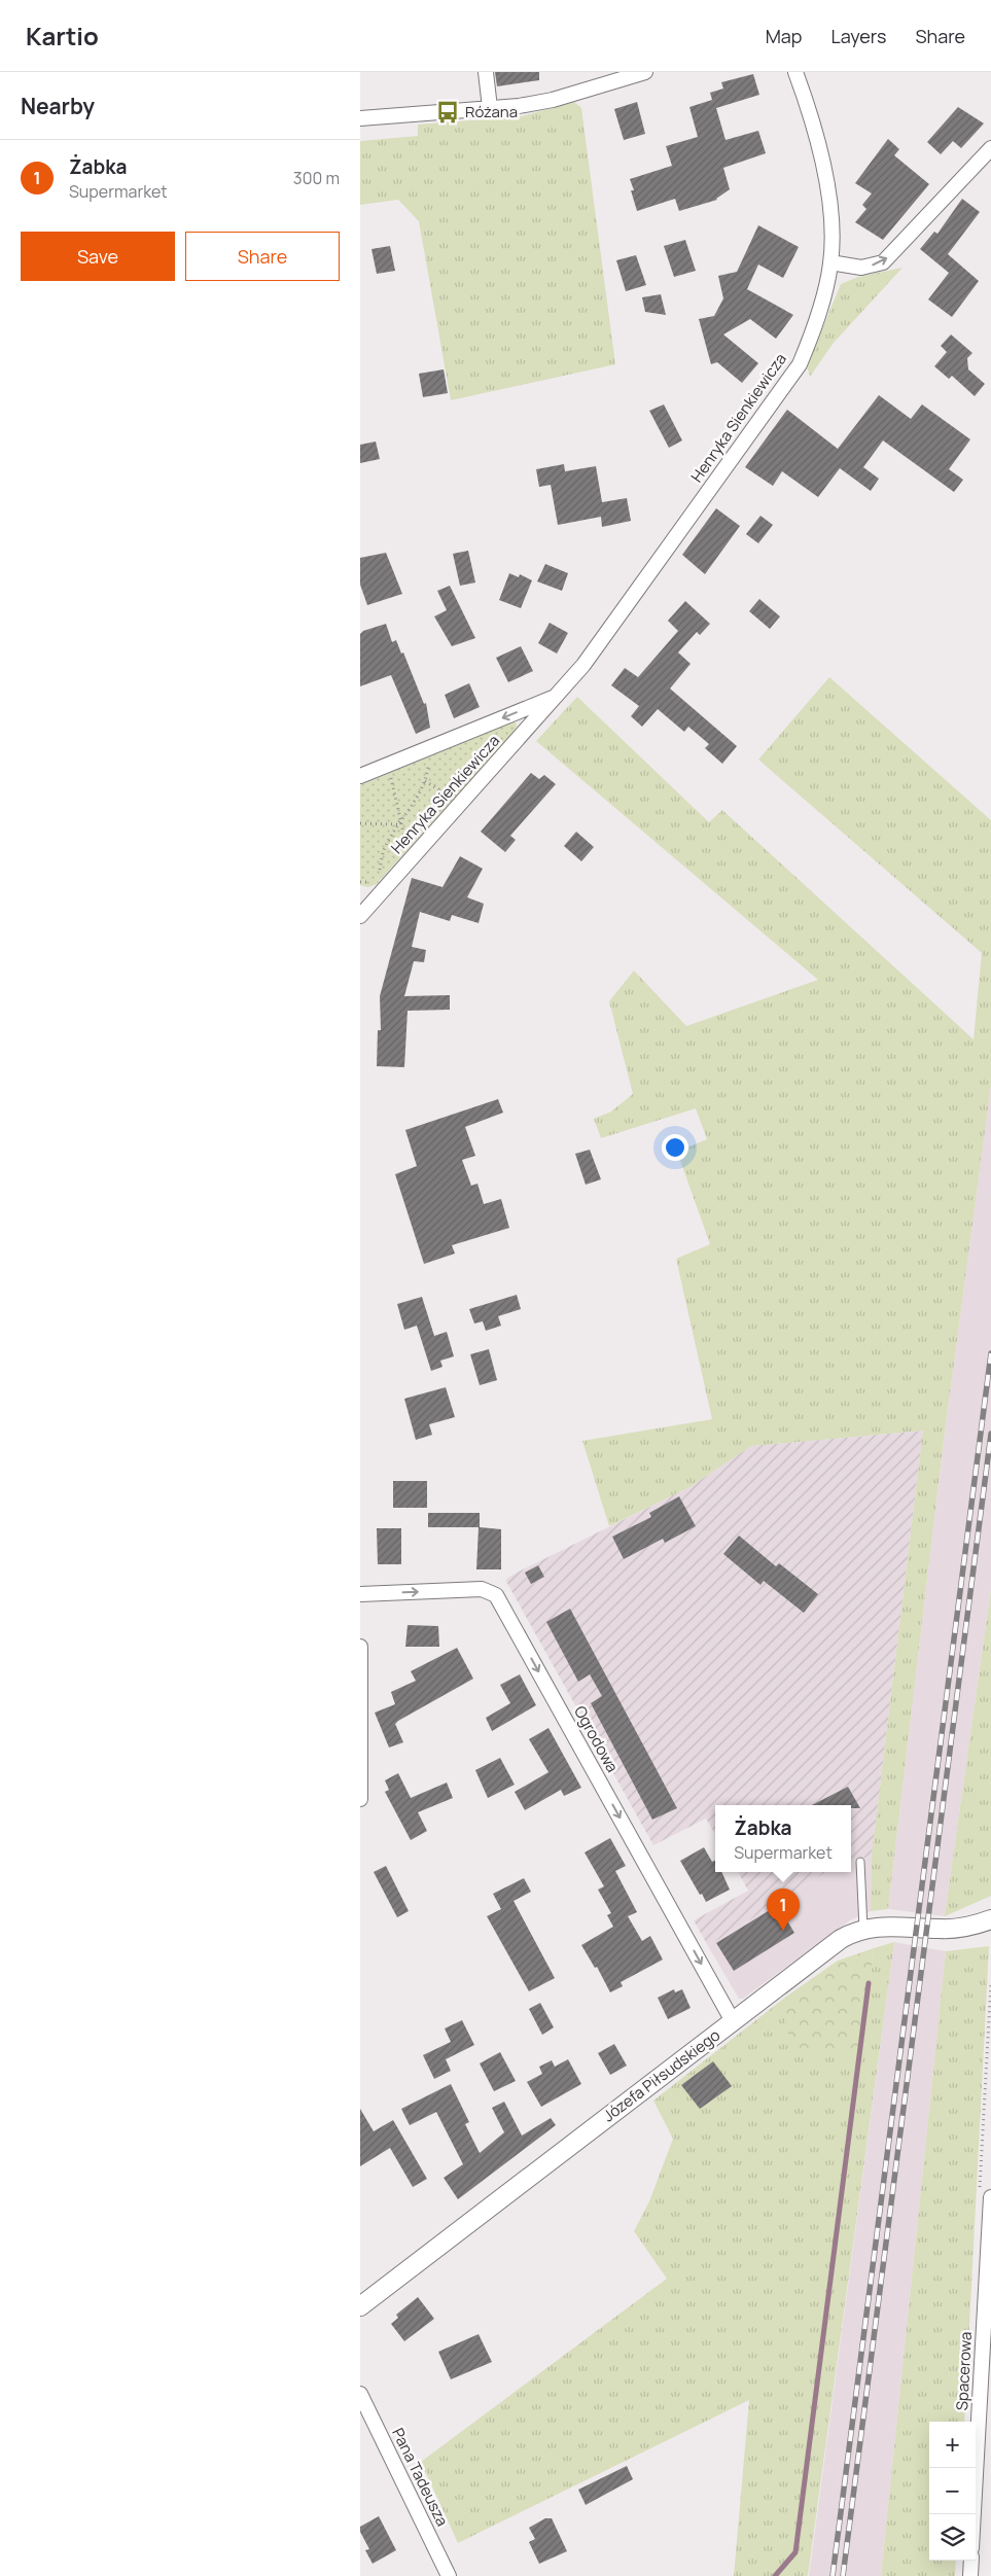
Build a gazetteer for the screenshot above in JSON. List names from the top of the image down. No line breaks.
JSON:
{"streets":{"street":["Henryka Sienkiewicza","Ogrodowa","Józefa Piłsudskiego","Spacerowa","Pana Tadeusza"]},"crossings":[["Ogrodowa","Józefa Piłsudskiego"]],"one_way":["Ogrodowa"],"places":{"bus stop":["Różana"]},"page":{"header":"Kartio","nav":["Map","Layers","Share"],"heading":"Nearby","list":[{"mark":"1","name":"Żabka","note":"Supermarket","value":"300 m"}],"buttons":["Save","Share"],"popup":["Żabka","Supermarket"],"pins":"1","map_buttons":["+","−"]}}
